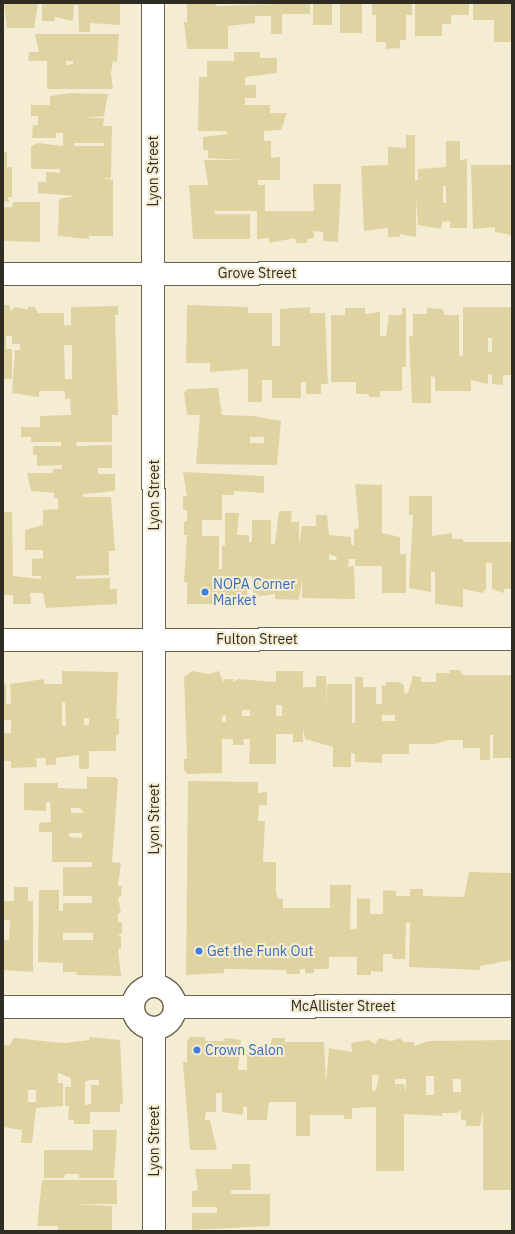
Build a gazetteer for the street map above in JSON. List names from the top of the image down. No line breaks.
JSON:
{"streets":{"street":["Lyon Street","Grove Street","Fulton Street","McAllister Street"]},"crossings":[["Lyon Street","Grove Street"],["Lyon Street","Fulton Street"],["Lyon Street","McAllister Street"]],"places":["NOPA Corner Market","Get the Funk Out","Crown Salon"]}
